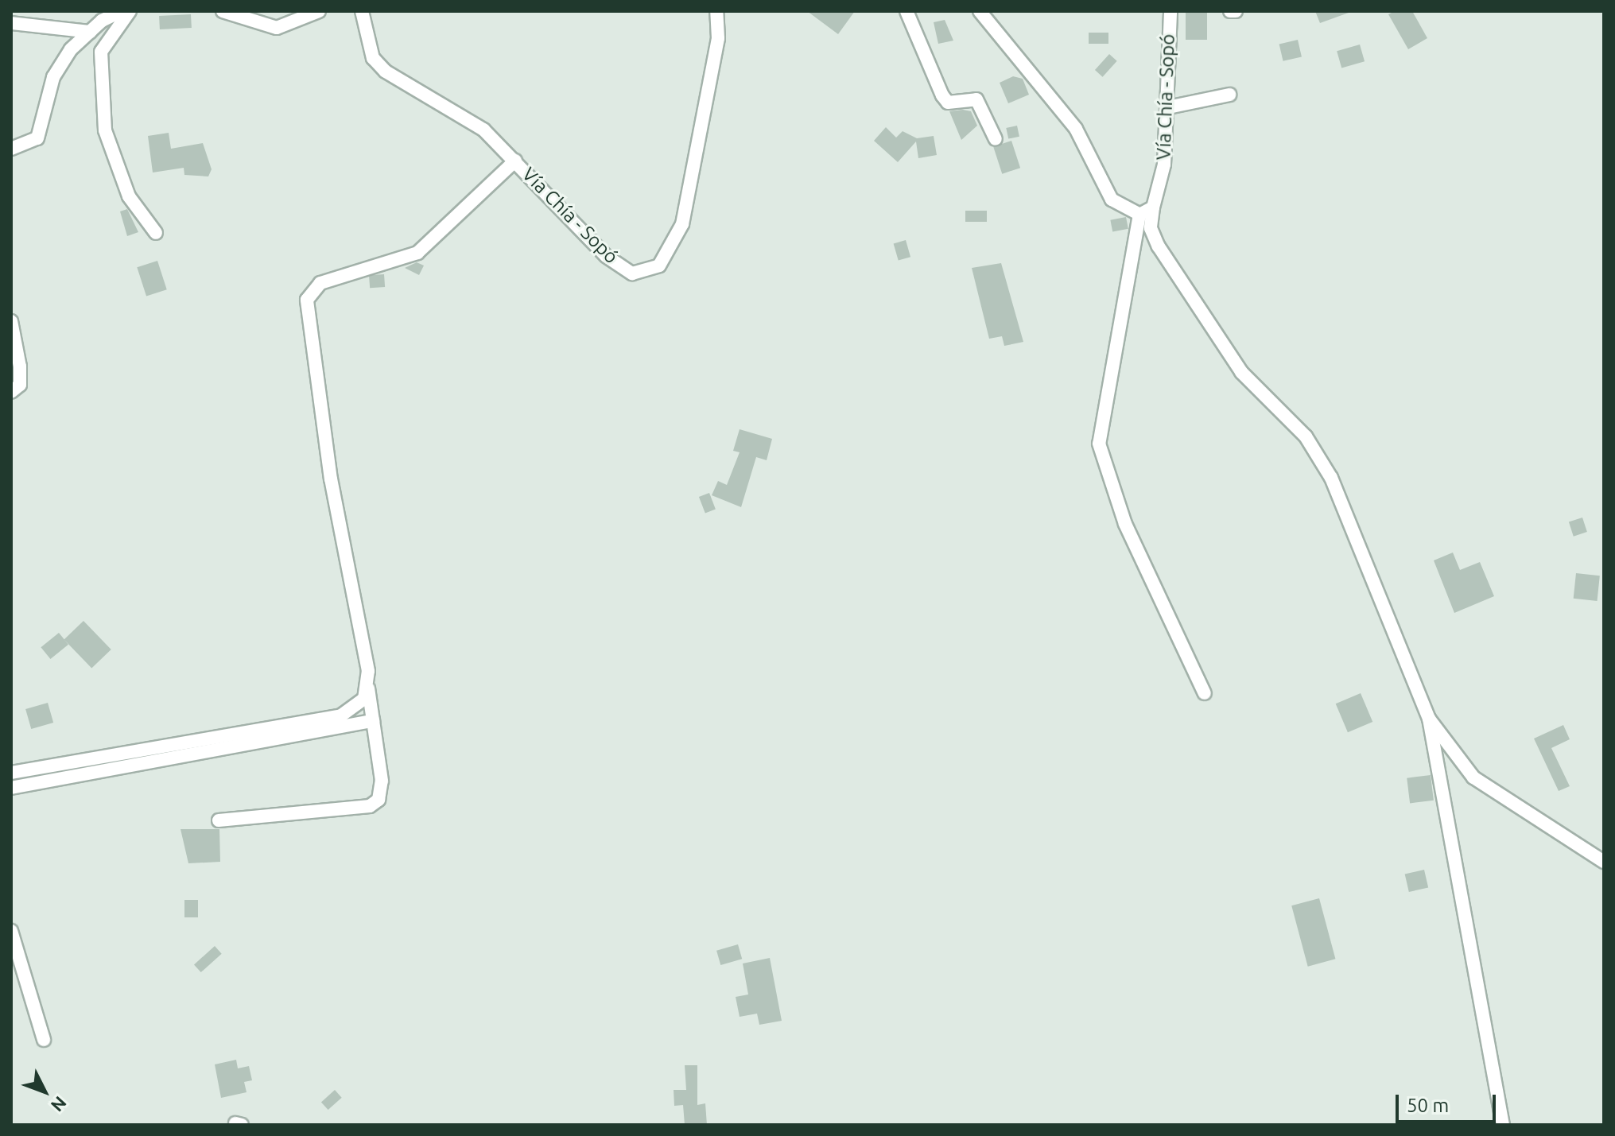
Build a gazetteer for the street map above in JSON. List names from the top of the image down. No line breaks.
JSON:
{"streets":{"street":["Vía Chía - Sopó"]},"scale_bar":"50 m","north":"bottom right"}
